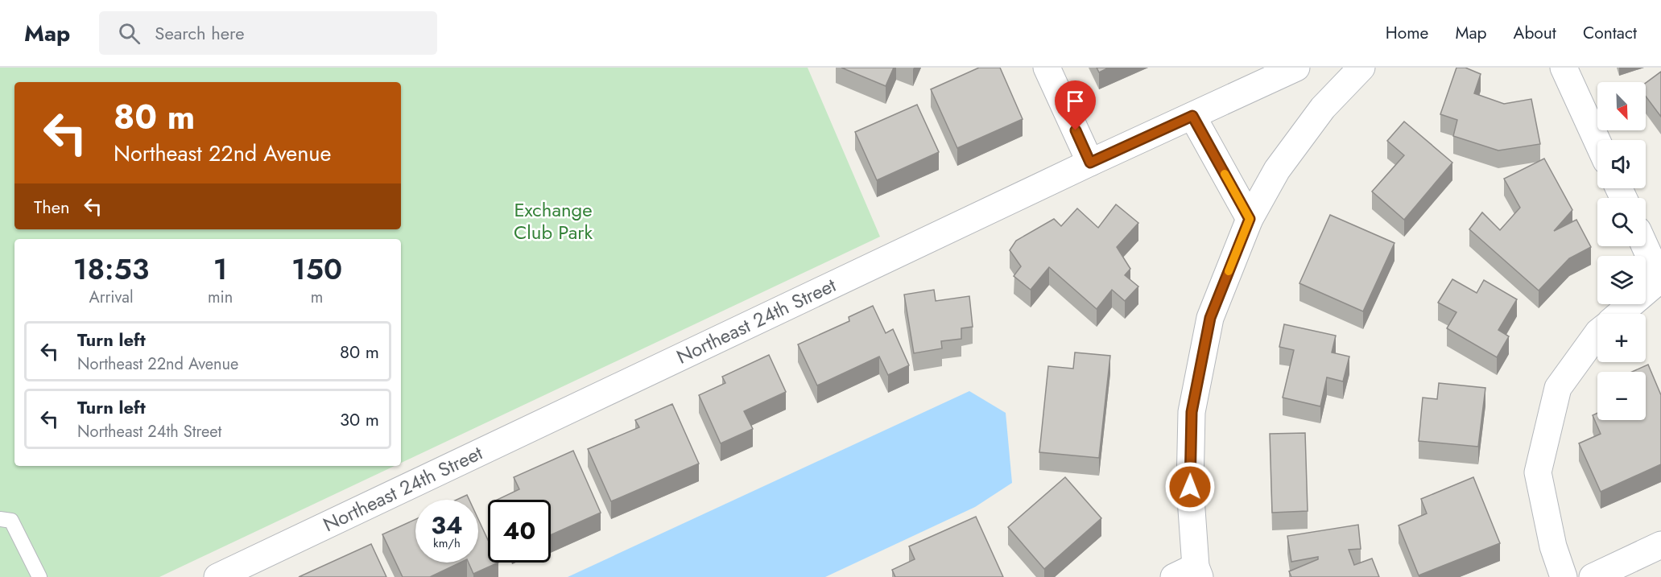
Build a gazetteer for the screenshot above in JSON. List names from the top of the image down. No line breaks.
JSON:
{"streets":{"street":["Northeast 24th Street"]},"parks":["Exchange Club Park"],"north":"bottom right","page":{"header":"Map","search":"Search here","nav":["Home","Map","About","Contact"],"map_buttons":["+","−"],"turn":["80 m","Northeast 22nd Avenue"],"then":"Then","eta":["18:53","Arrival","1","min","150","m"],"list":[{"name":"Turn left","note":"Northeast 22nd Avenue","value":"80 m"},{"name":"Turn left","note":"Northeast 24th Street","value":"30 m"}],"speed":"34 km/h","limit":"40"}}
